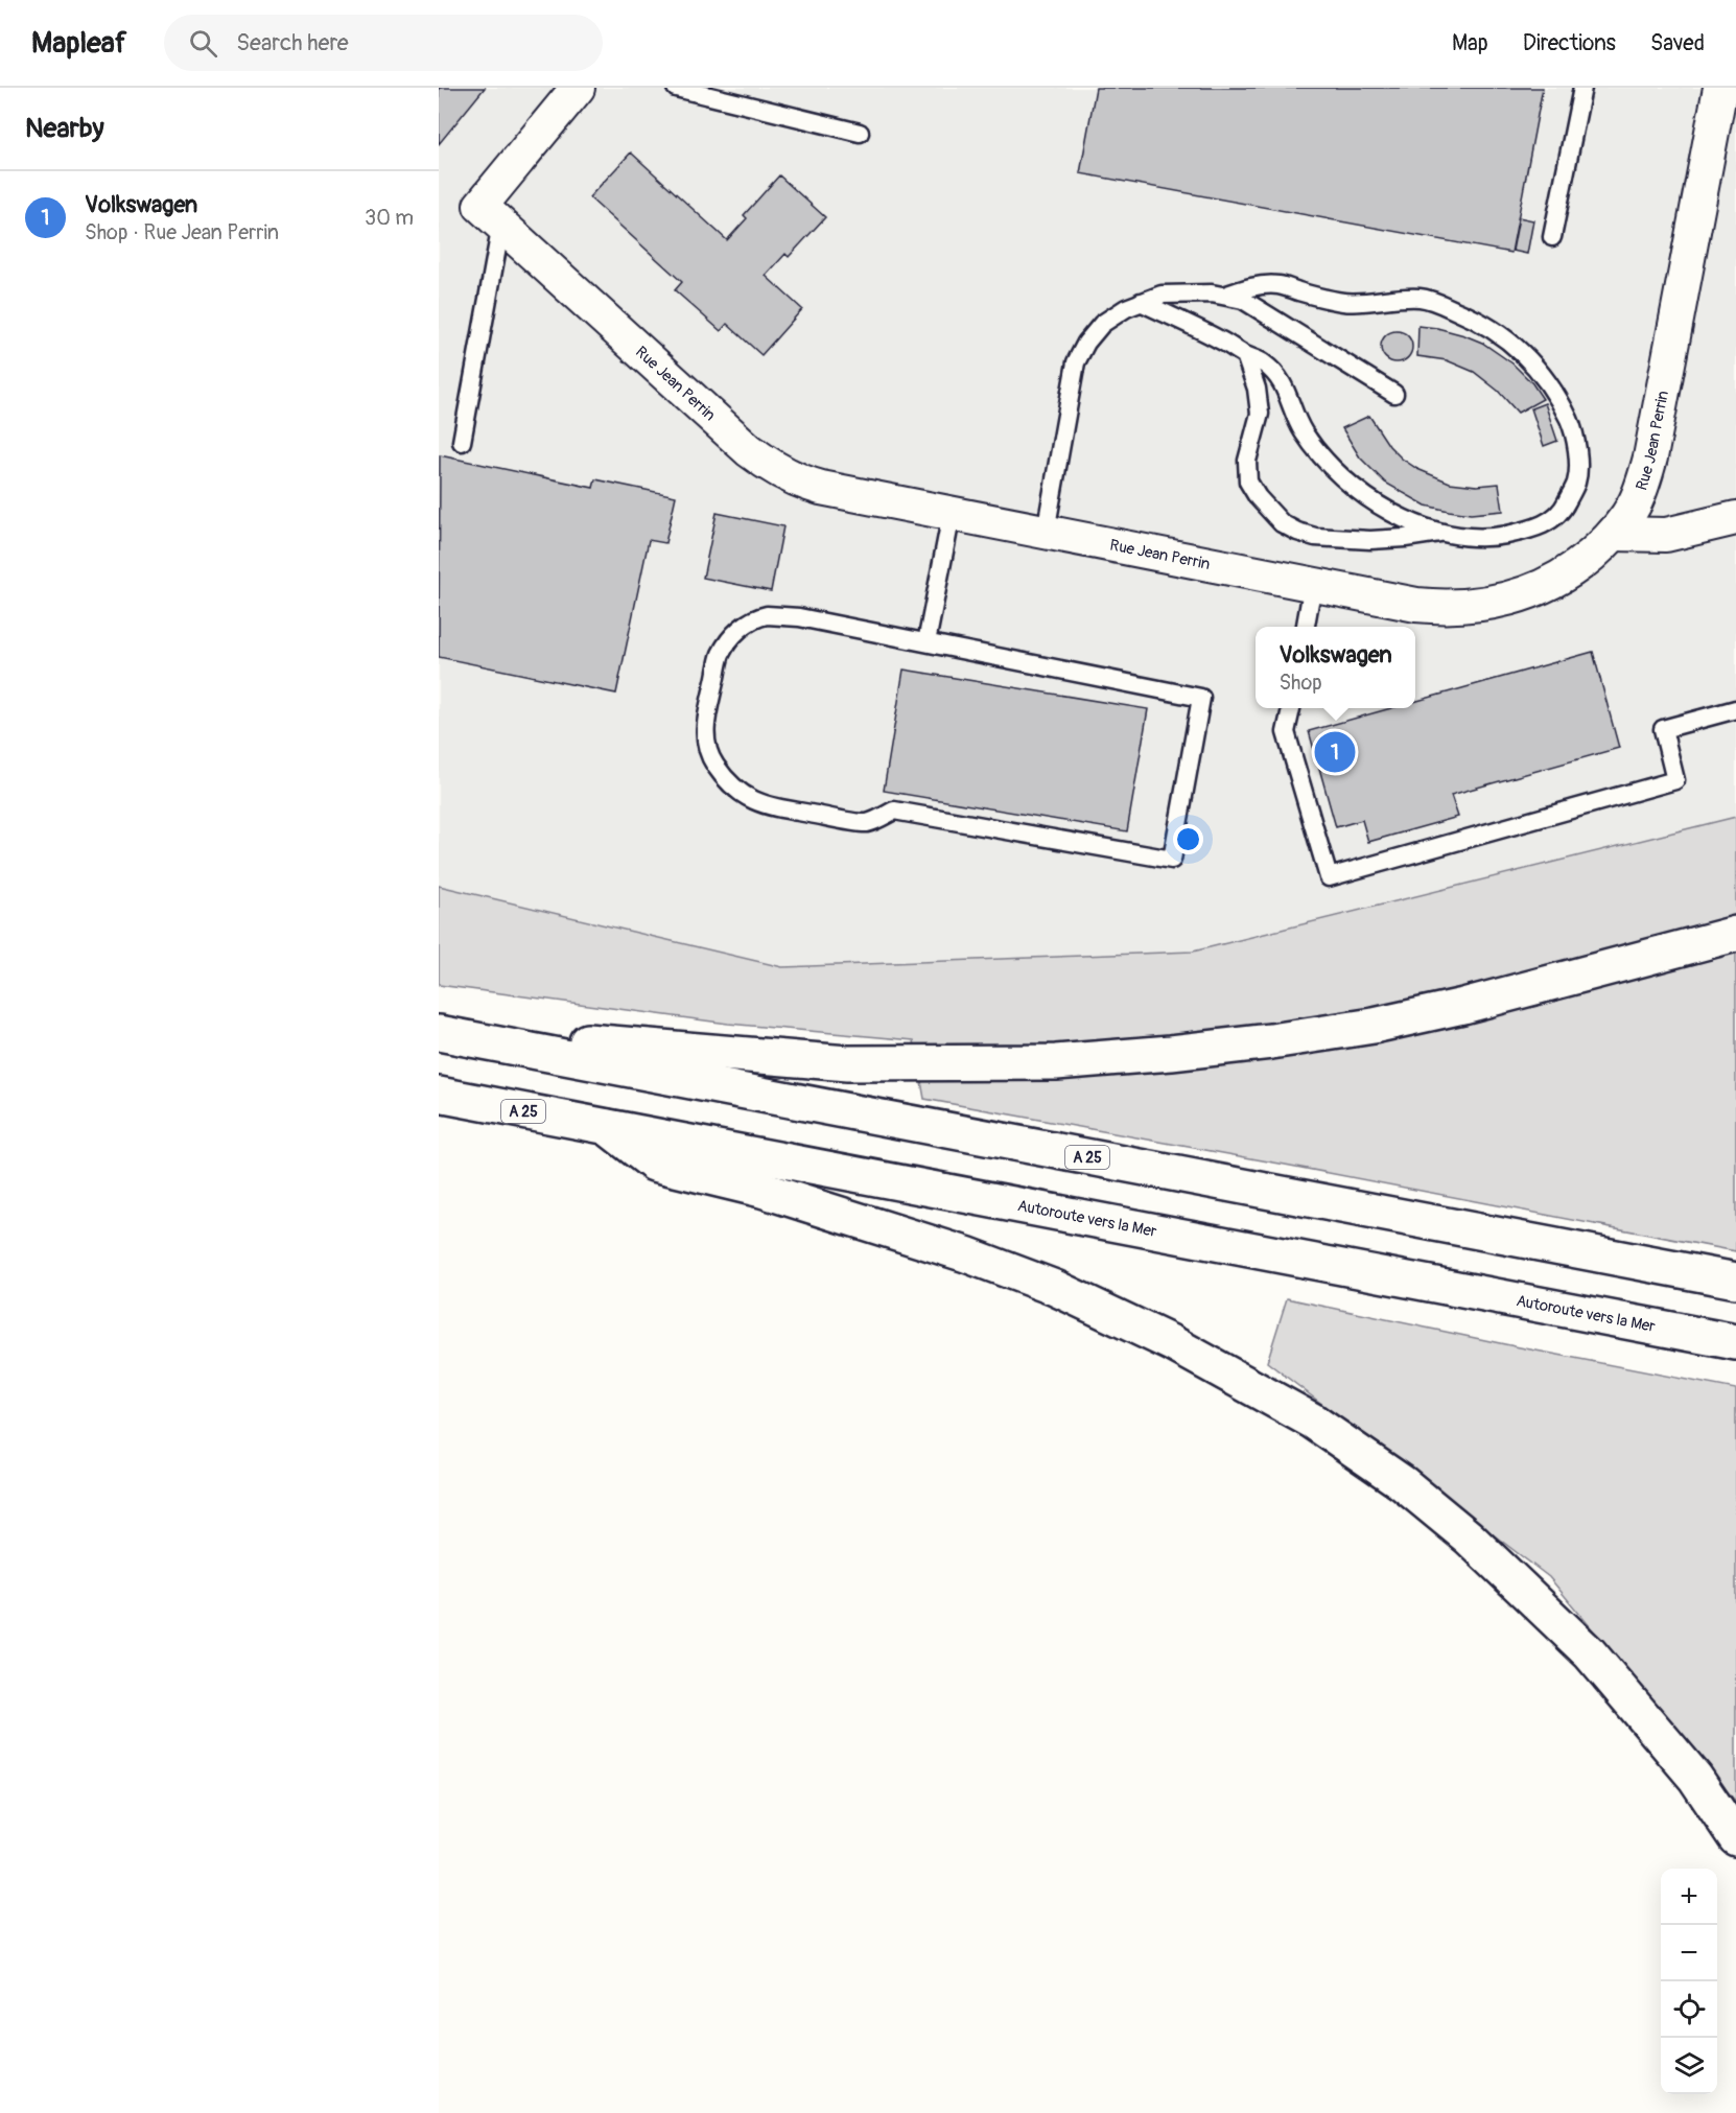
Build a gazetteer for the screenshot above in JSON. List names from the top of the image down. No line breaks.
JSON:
{"streets":{"highway":["A 25","Autoroute vers la Mer"],"street":["Rue Jean Perrin"]},"page":{"header":"Mapleaf","search":"Search here","nav":["Map","Directions","Saved"],"heading":"Nearby","list":[{"mark":"1","name":"Volkswagen","note":"Shop · Rue Jean Perrin","value":"30 m"}],"popup":["Volkswagen","Shop"],"pins":"1","map_buttons":["+","−"]}}
